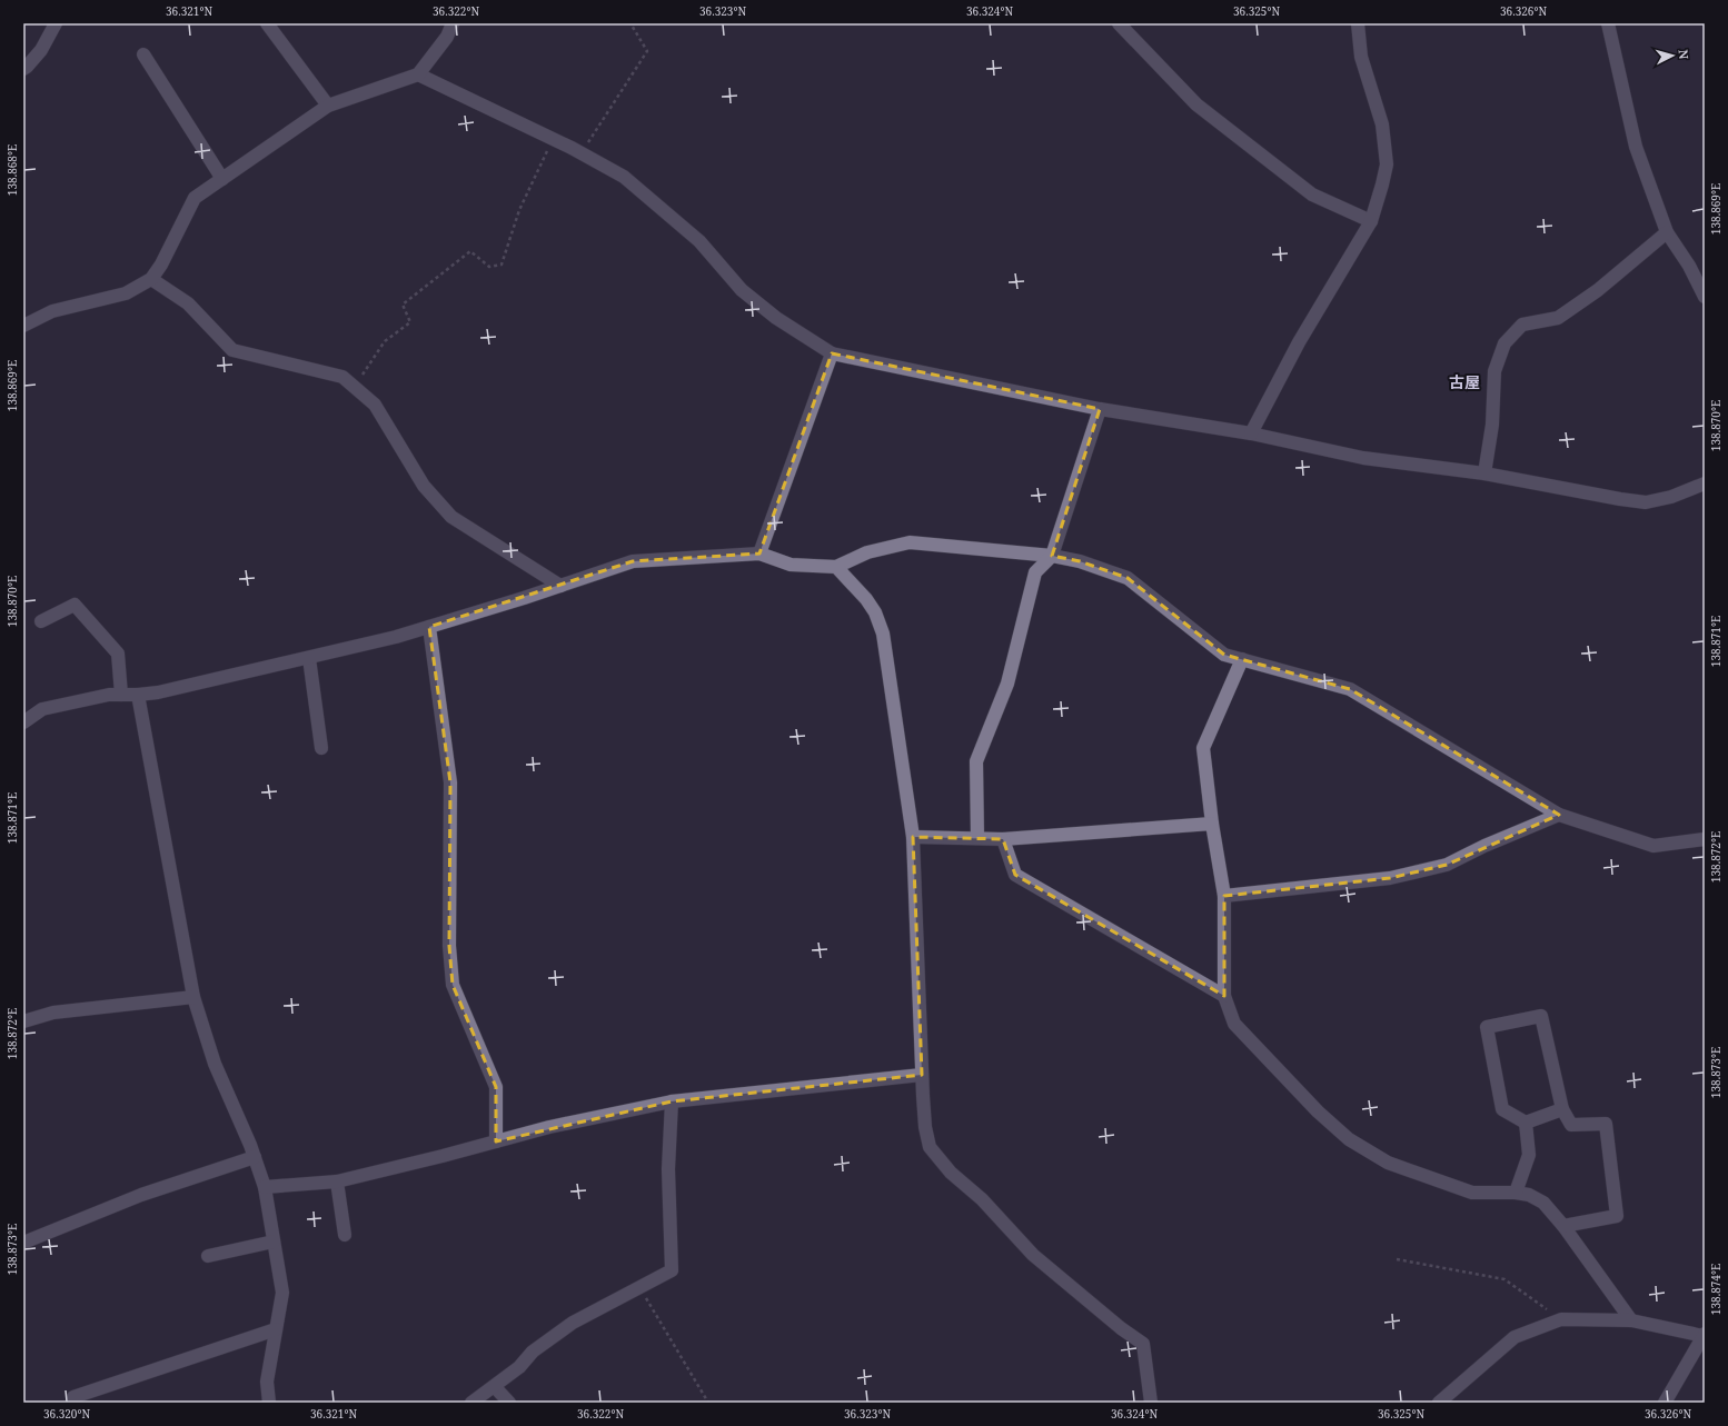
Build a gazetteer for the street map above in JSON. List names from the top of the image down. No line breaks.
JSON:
{"districts":["古屋"],"north":"right","coordinates":["36.321°N","36.322°N","36.323°N","36.324°N","36.325°N","36.326°N","138.868°E","138.869°E","138.870°E","138.871°E","138.872°E","138.873°E","138.874°E","36.320°N"]}
